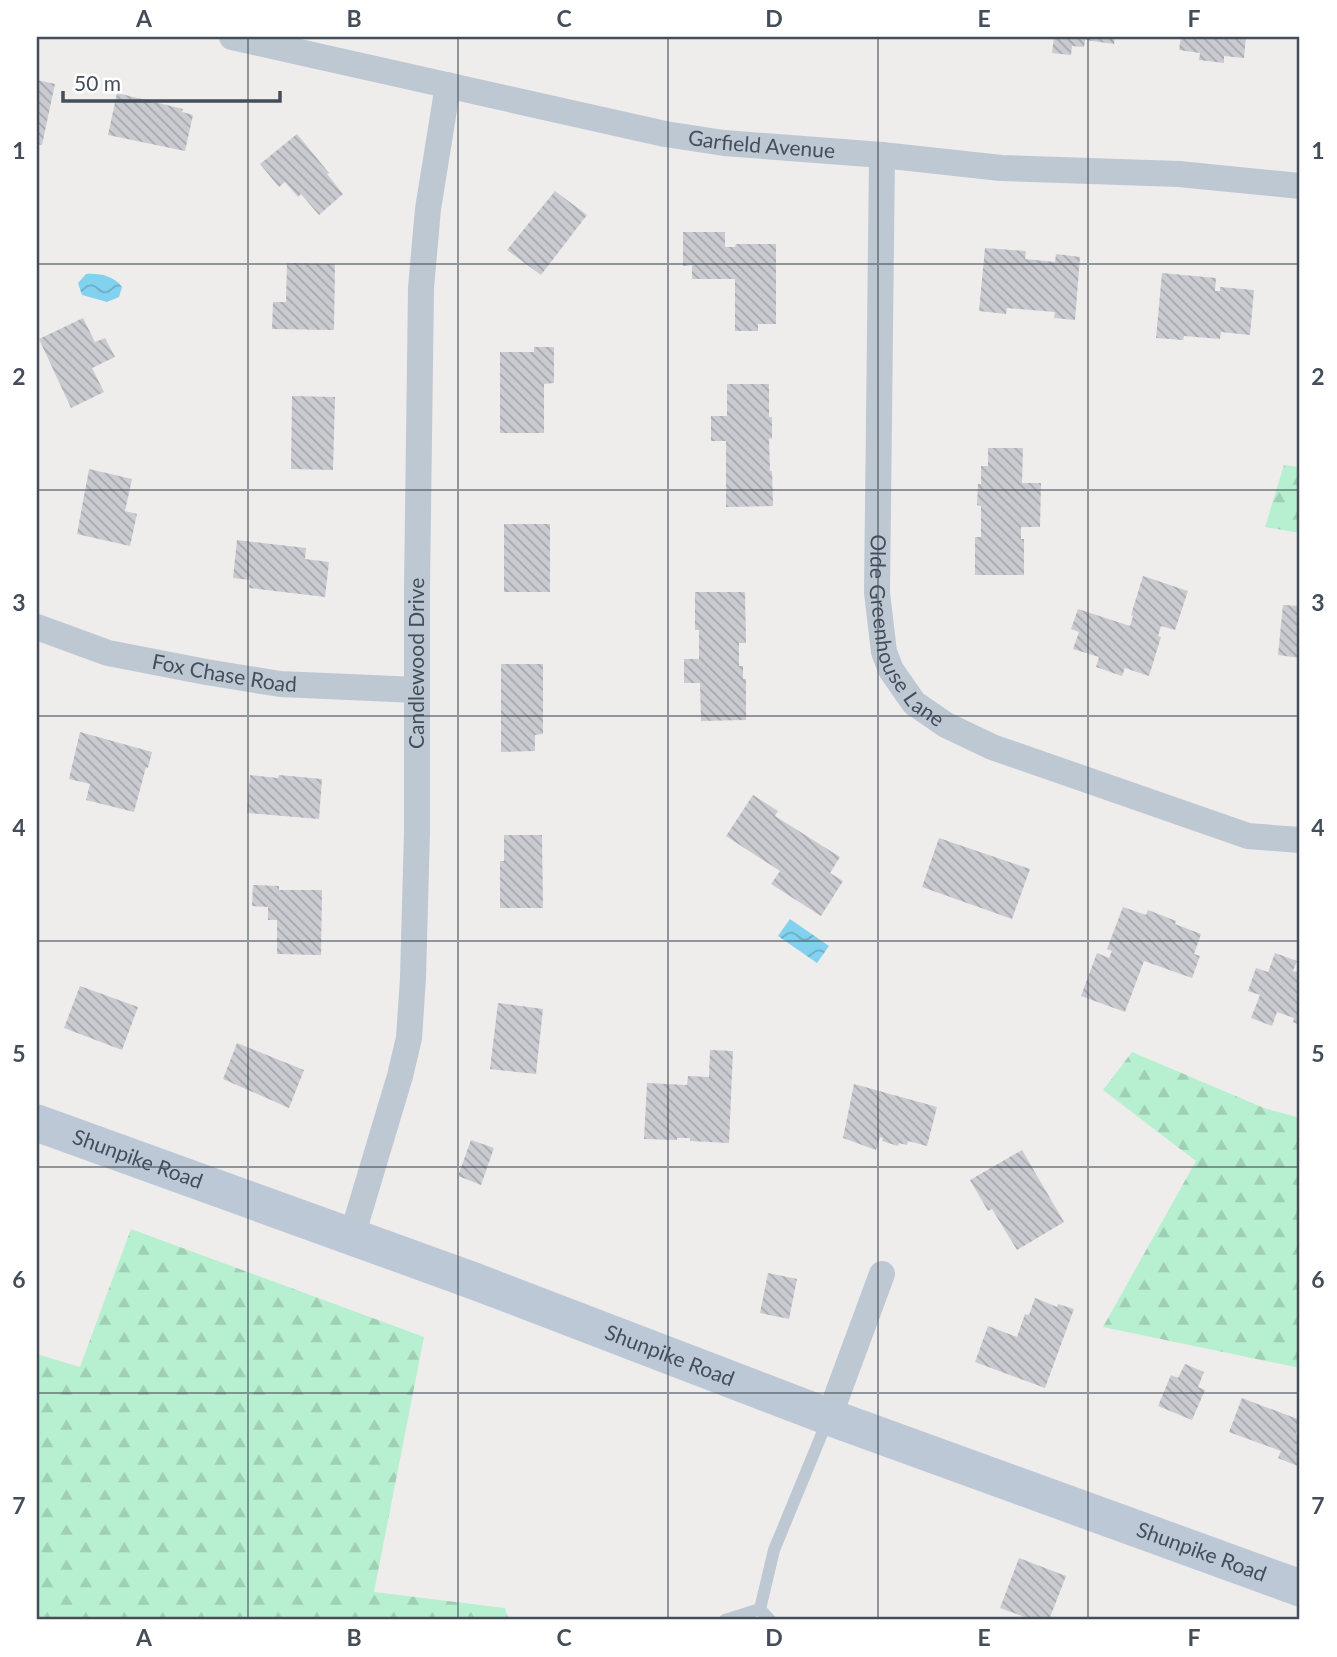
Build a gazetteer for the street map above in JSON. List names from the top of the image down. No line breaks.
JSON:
{"streets":{"main road":["Shunpike Road"],"street":["Garfield Avenue","Olde Greenhouse Lane","Candlewood Drive","Fox Chase Road"]},"crossings":[["Garfield Avenue","Olde Greenhouse Lane"],["Garfield Avenue","Candlewood Drive"],["Candlewood Drive","Fox Chase Road"],["Candlewood Drive","Shunpike Road"]],"scale_bar":"50 m","grid":{"columns":["A","B","C","D","E","F"],"rows":["1","2","3","4","5","6","7"]}}
